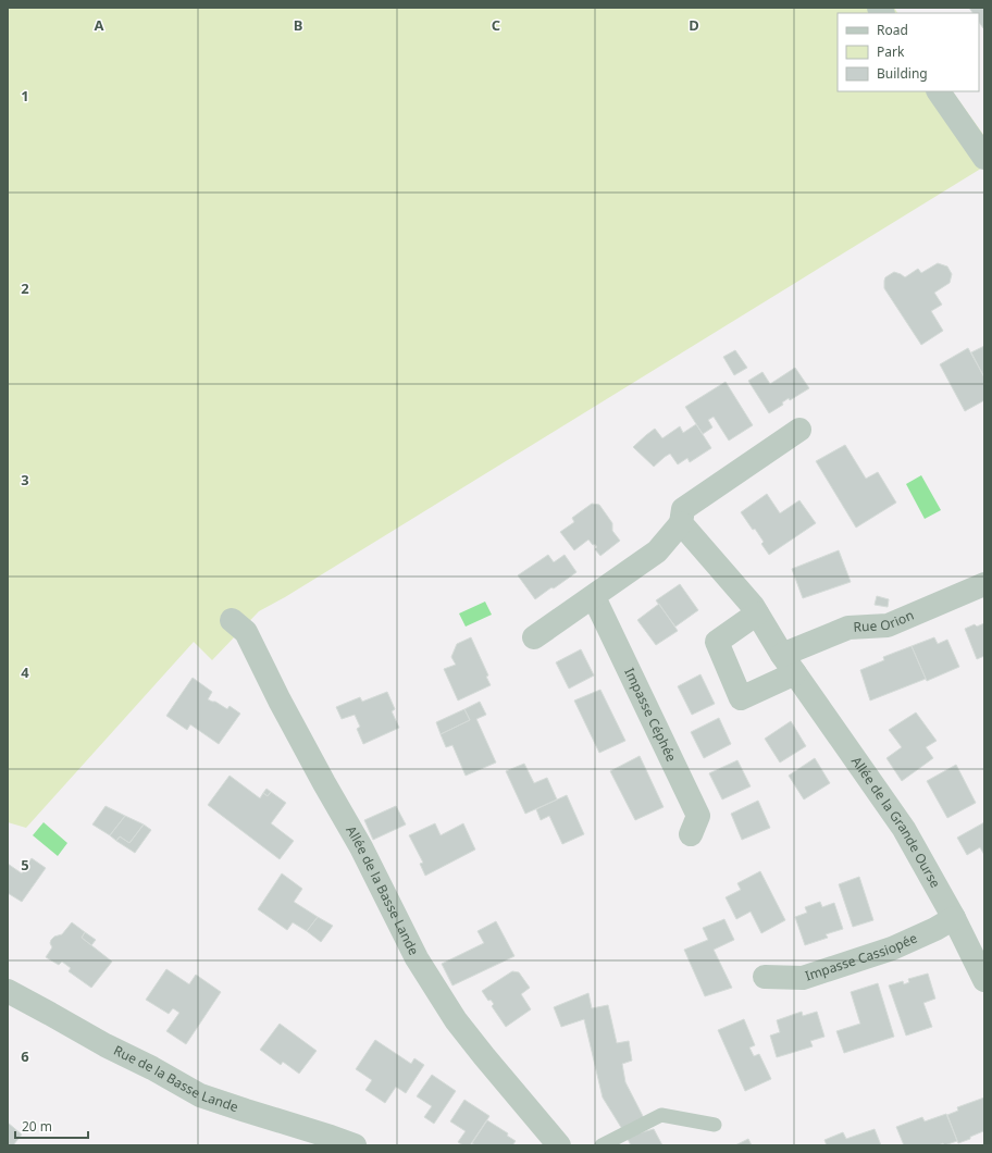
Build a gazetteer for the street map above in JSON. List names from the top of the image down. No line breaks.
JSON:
{"streets":{"street":["Rue Orion","Impasse Céphée","Allée de la Grande Ourse","Allée de la Basse Lande","Impasse Cassiopée","Rue de la Basse Lande"]},"crossings":[["Rue Orion","Allée de la Grande Ourse"],["Allée de la Grande Ourse","Impasse Cassiopée"]],"legend":["Road","Park","Building"],"scale_bar":"20 m","grid":{"columns":["A","B","C","D"],"rows":["1","2","3","4","5","6"]}}
